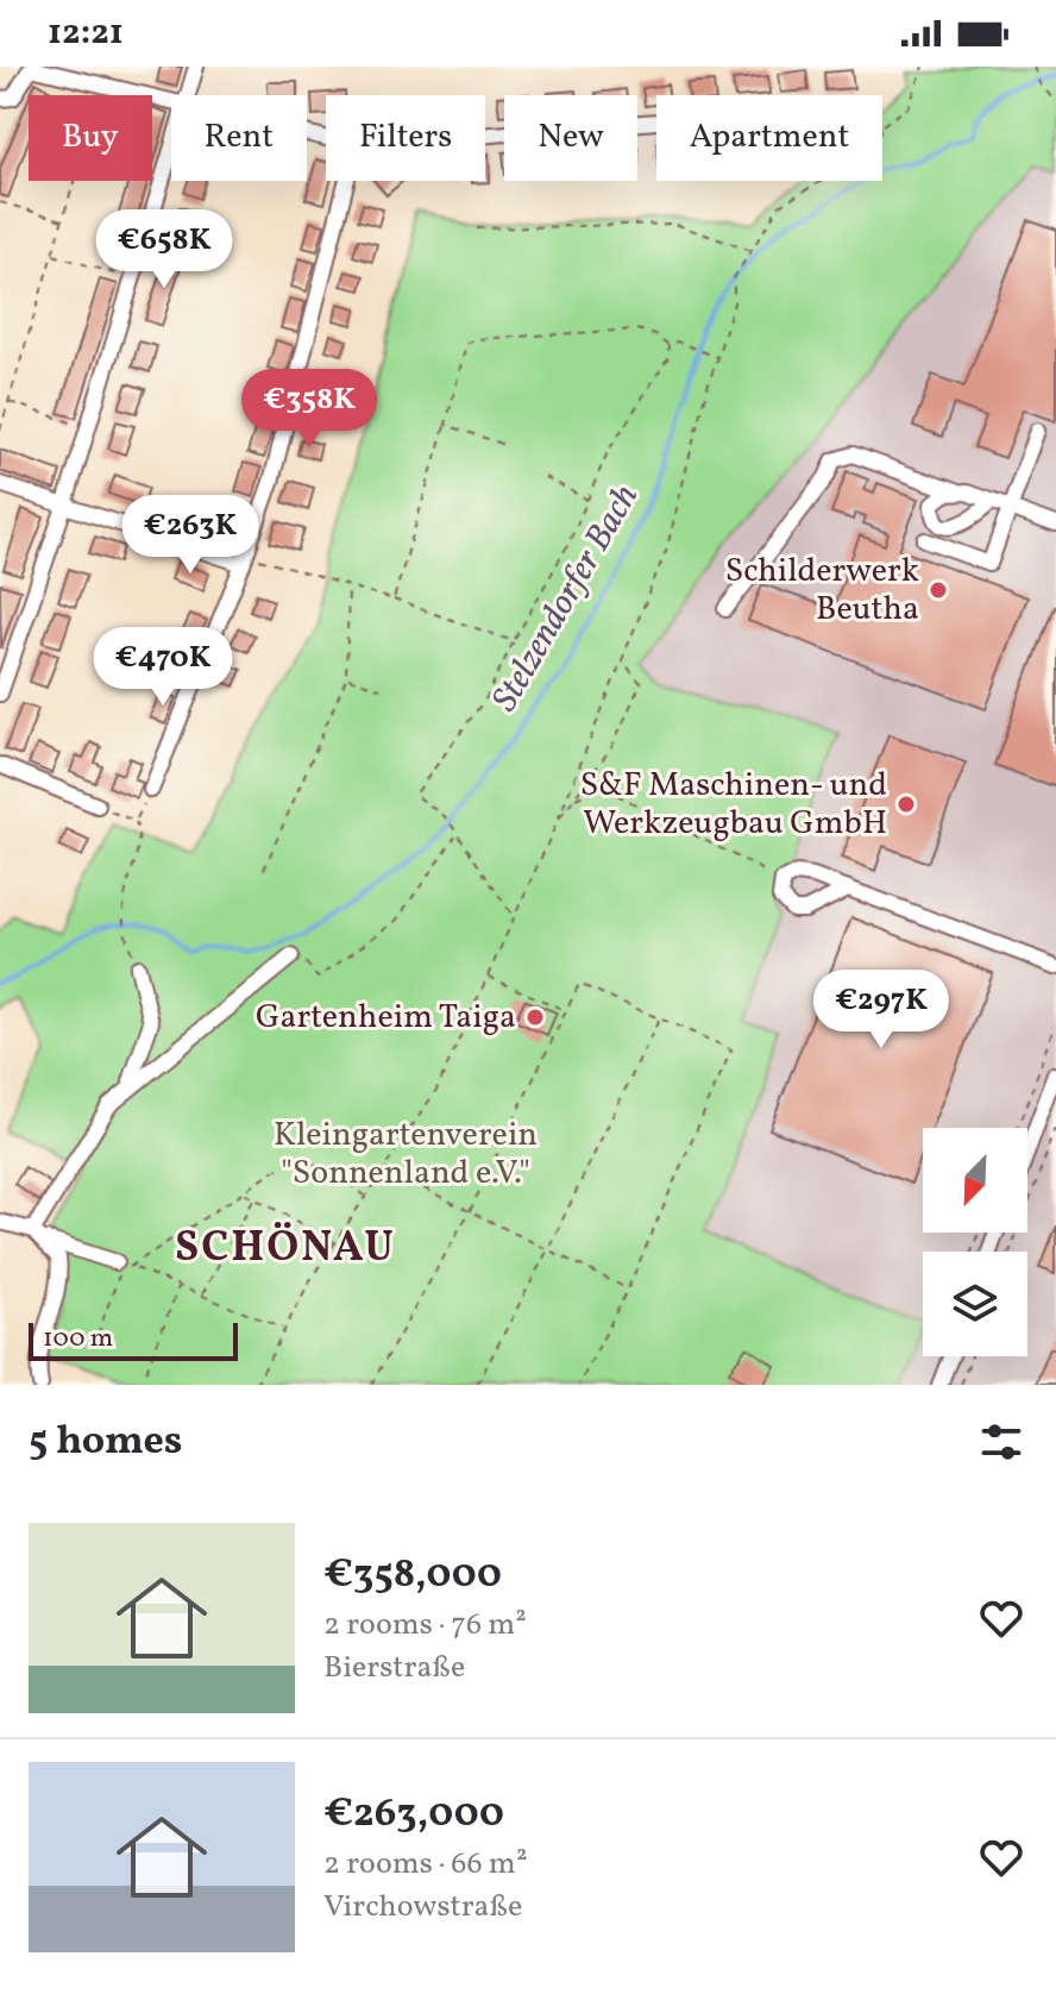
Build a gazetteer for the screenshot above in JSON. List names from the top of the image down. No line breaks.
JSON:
{"districts":["SCHÖNAU"],"water":["Stelzendorfer Bach"],"parks":["Kleingartenverein \"Sonnenland e.V.\""],"places":["Schilderwerk Beutha","S&F Maschinen- und Werkzeugbau GmbH","Gartenheim Taiga"],"scale_bar":"100 m","north":"bottom left","page":{"status":"12:21","chip":["Buy","Rent","Filters","New","Apartment"],"price":["€658K","€358K","€263K","€470K","€297K"],"scale":"100 m","heading":"5 homes","list":[{"name":"€358,000","note":"2 rooms · 76 m² · Bierstraße"},{"name":"€263,000","note":"2 rooms · 66 m² · Virchowstraße"}]}}
